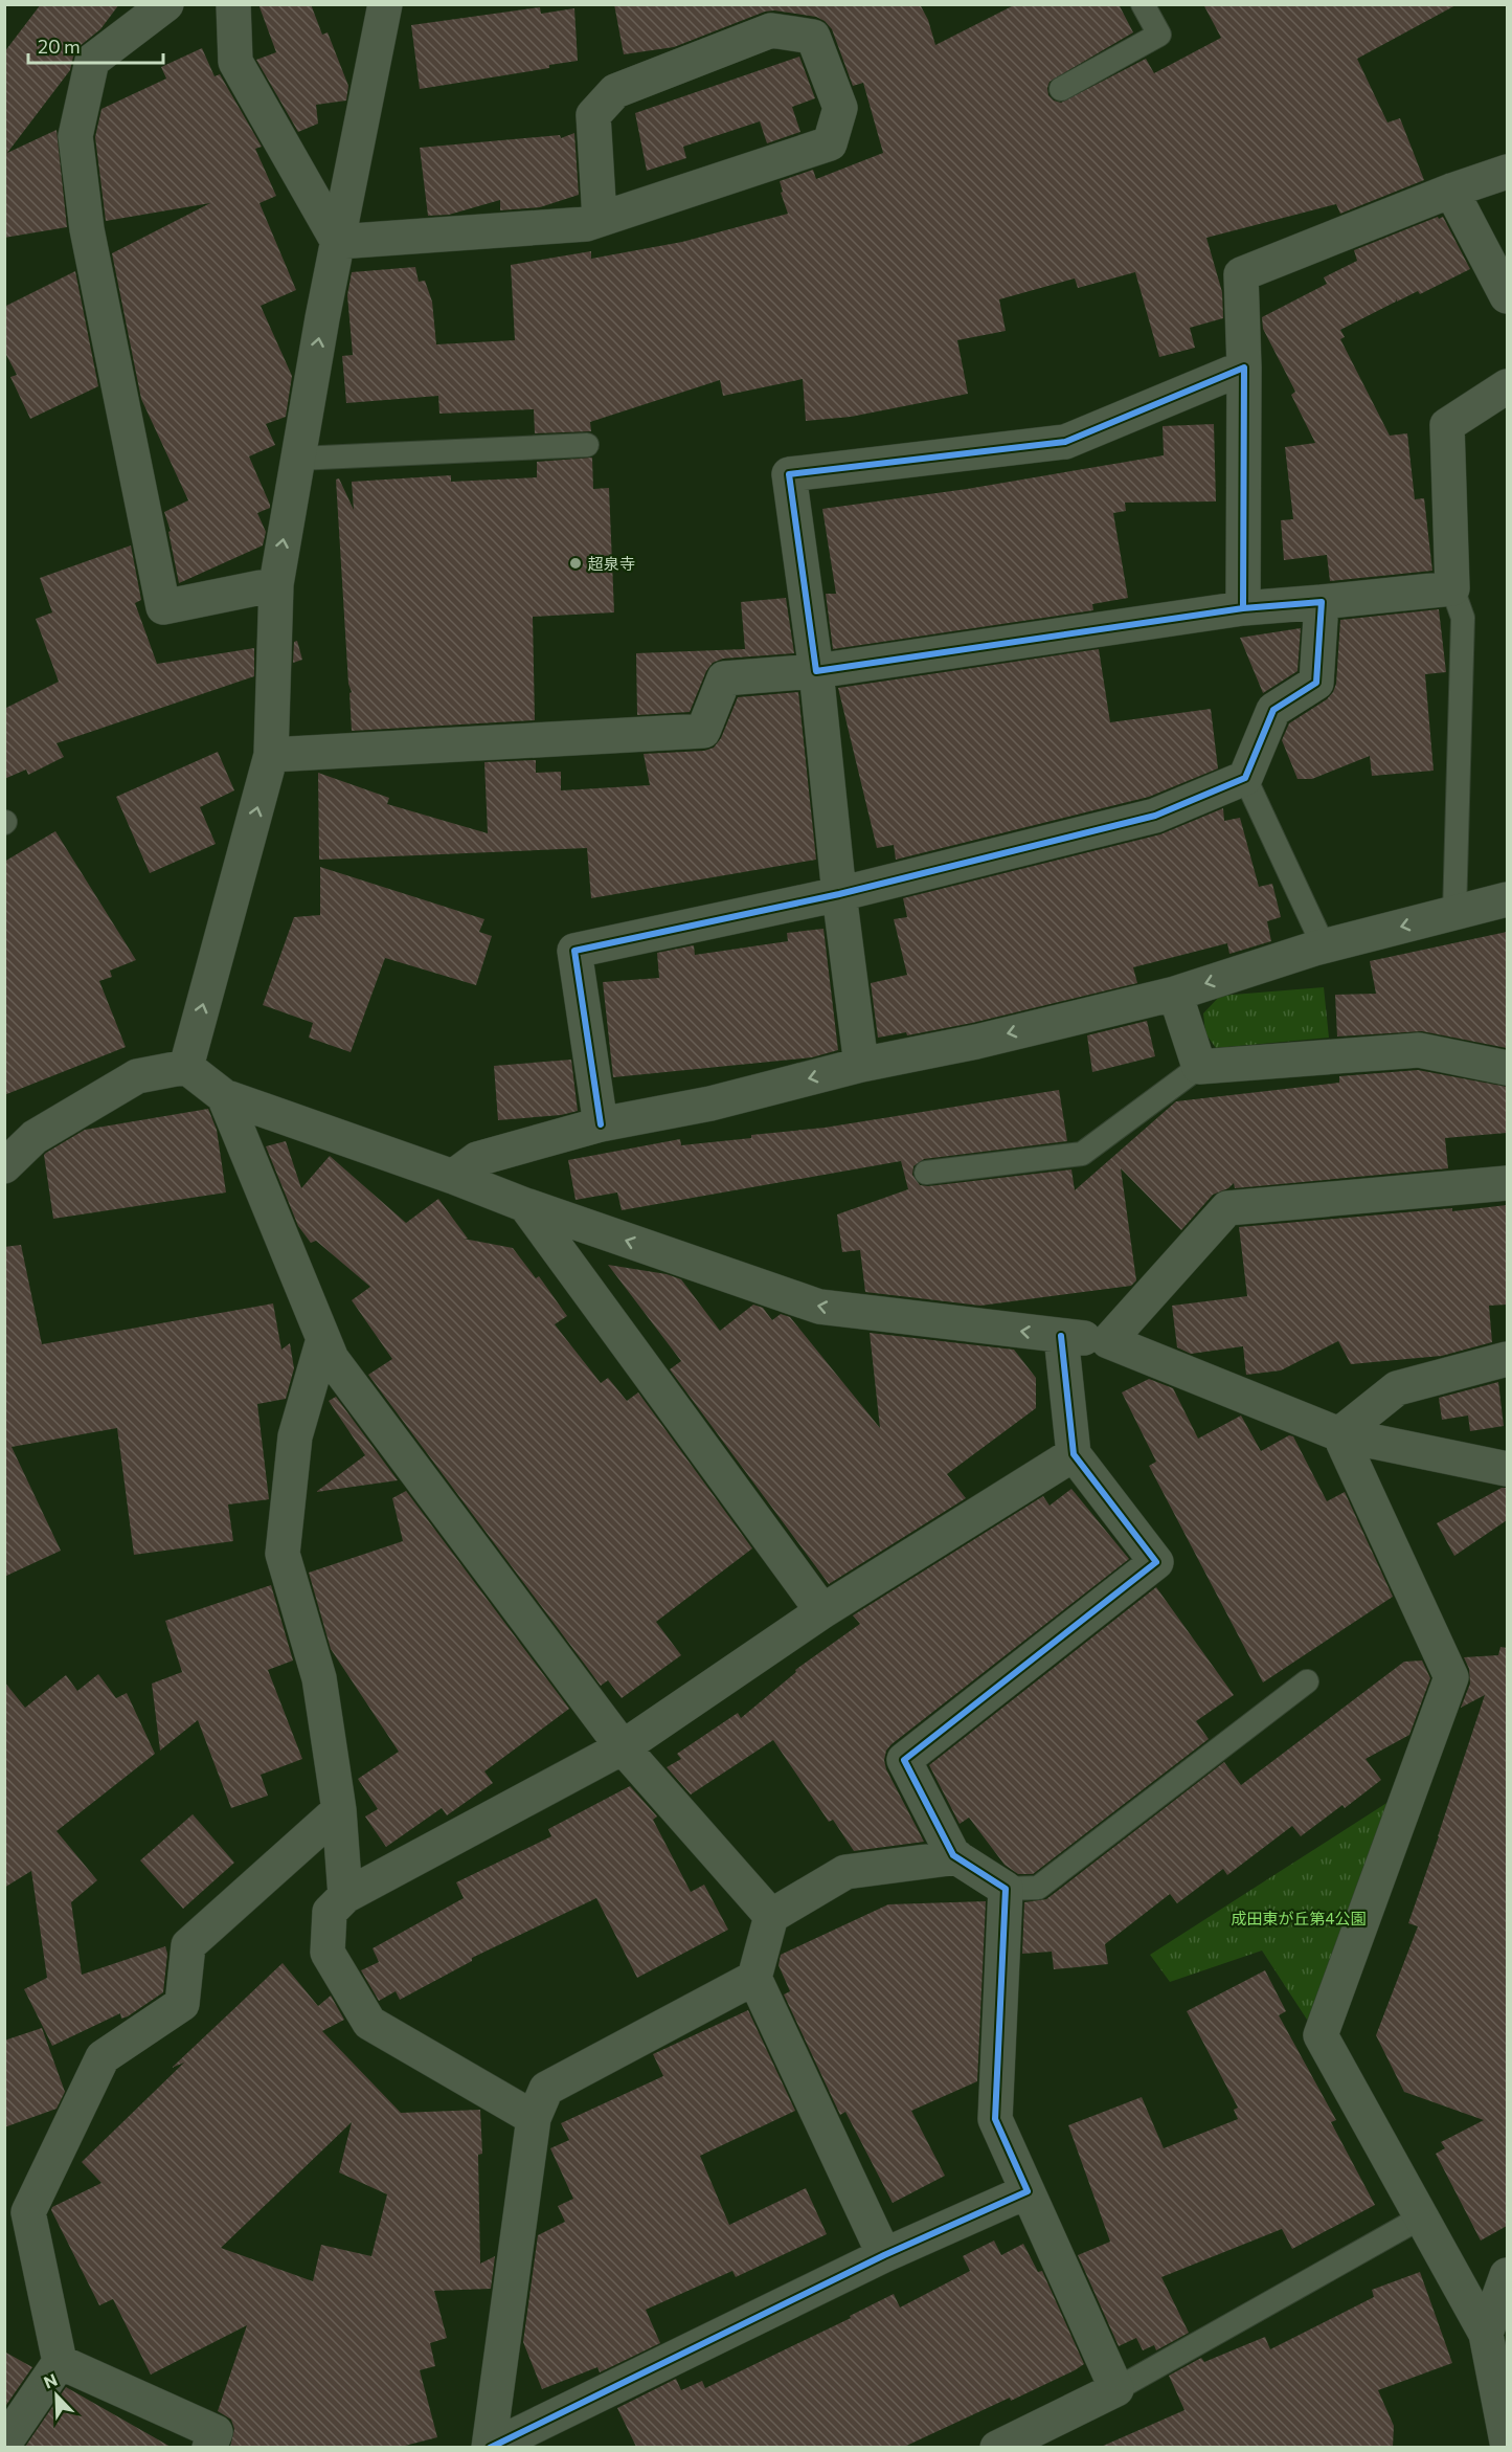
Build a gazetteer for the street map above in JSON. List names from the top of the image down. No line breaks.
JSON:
{"parks":["成田東が丘第4公園"],"places":["超泉寺"],"scale_bar":"20 m","north":"top left"}
